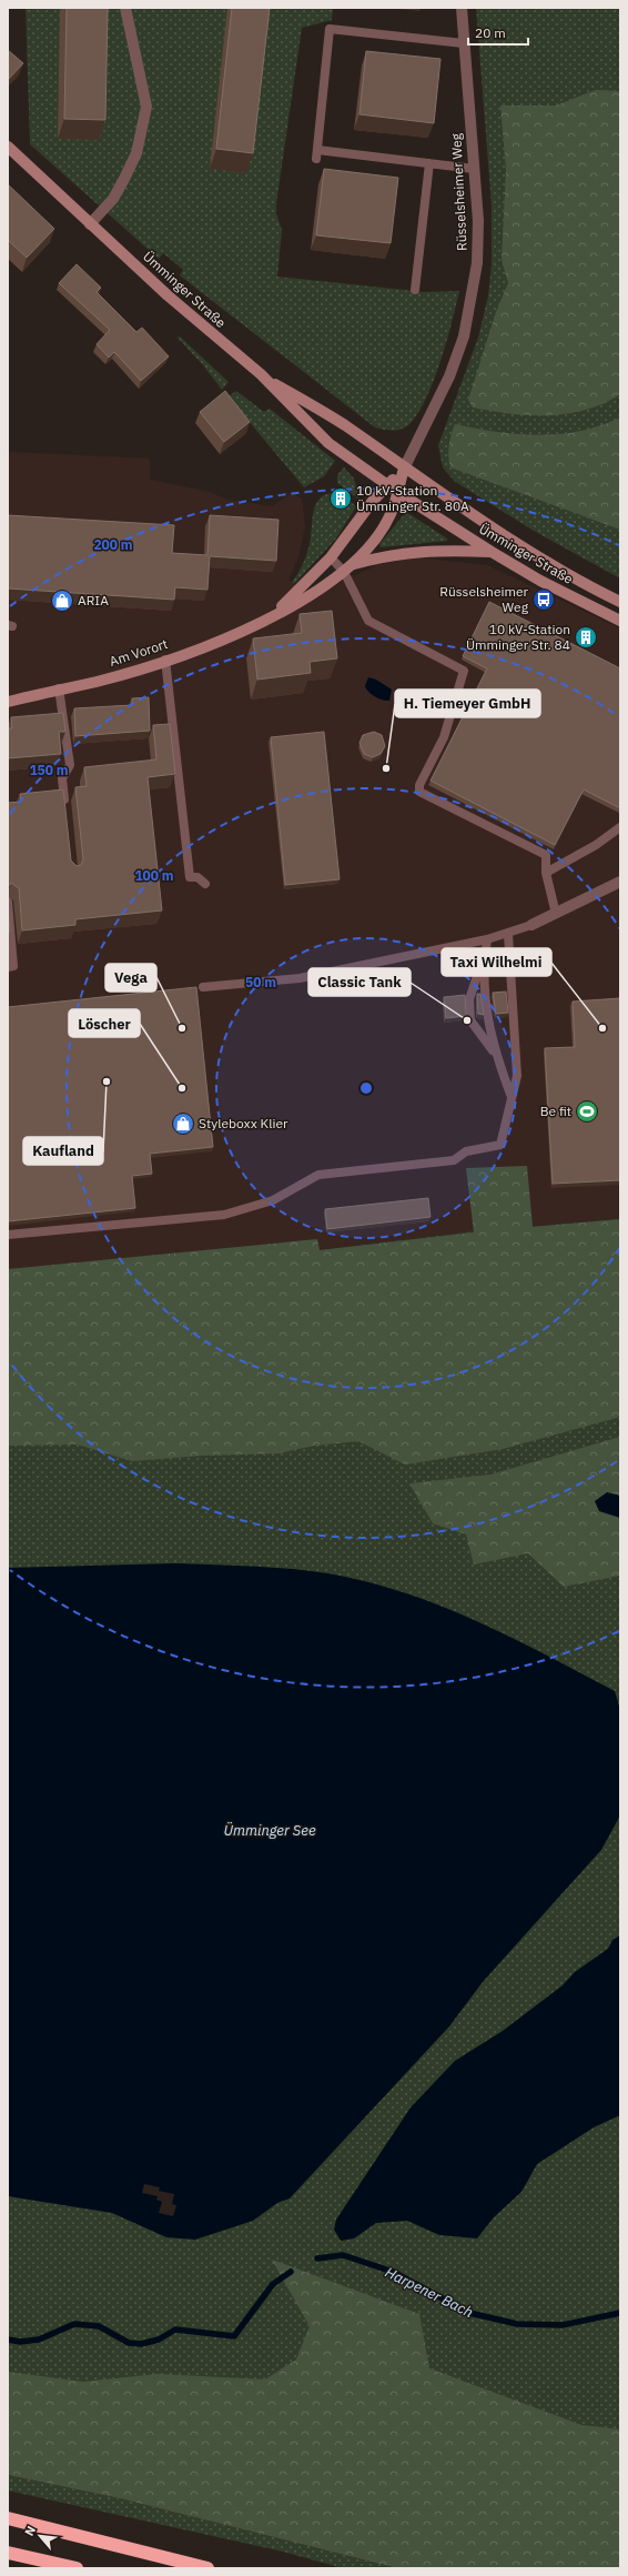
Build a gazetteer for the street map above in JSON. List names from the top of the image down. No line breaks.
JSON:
{"streets":{"street":["Rüsselsheimer Weg","Ümminger Straße","Am Vorort"]},"crossings":[["Rüsselsheimer Weg","Ümminger Straße"],["Ümminger Straße","Am Vorort"]],"water":["Ümminger See","Harpener Bach"],"places":{"building":["10 kV-Station Ümminger Str. 80A","10 kV-Station Ümminger Str. 84"],"bus stop":["Rüsselsheimer Weg"],"shop":["ARIA","Styleboxx Klier"],"other":["H. Tiemeyer GmbH","Classic Tank","Vega","Taxi Wilhelmi","Kaufland","Löscher"],"sports":["Be fit"]},"scale_bar":"20 m","north":"top left","rings":["200 m","150 m","100 m","50 m"]}
